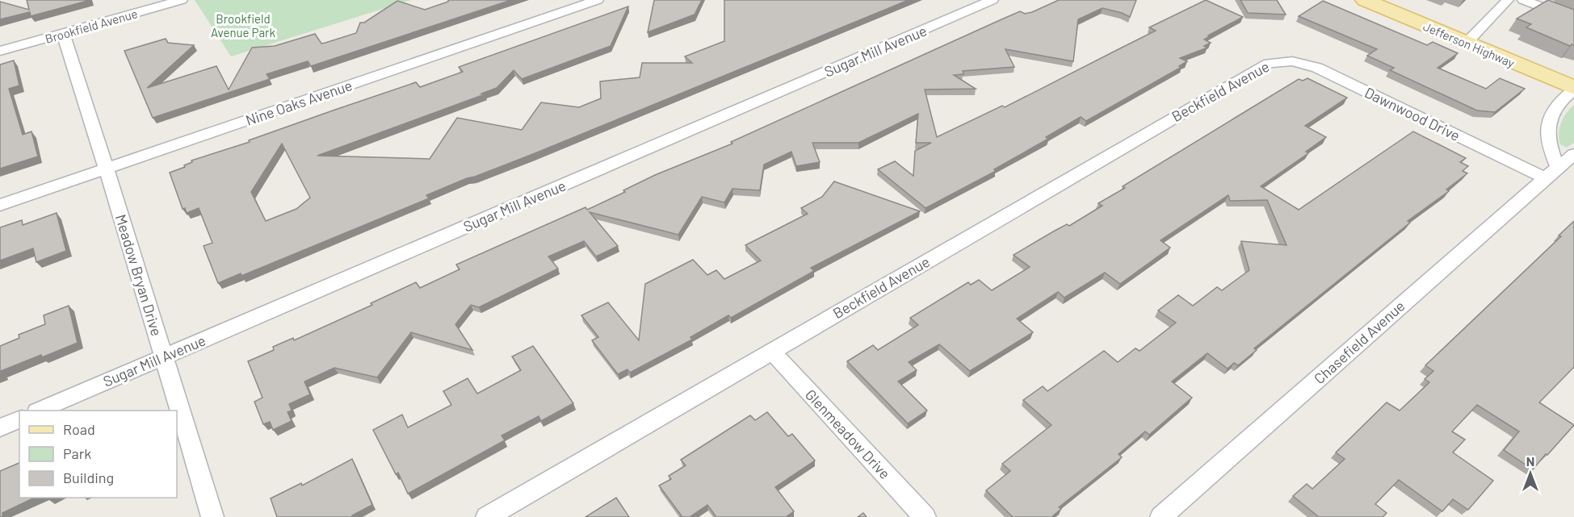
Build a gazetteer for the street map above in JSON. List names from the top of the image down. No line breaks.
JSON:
{"streets":{"main road":["Jefferson Highway"],"street":["Brookfield Avenue","Sugar Mill Avenue","Beckfield Avenue","Nine Oaks Avenue","Dawnwood Drive","Meadow Bryan Drive","Chasefield Avenue","Glenmeadow Drive"]},"crossings":[["Brookfield Avenue","Meadow Bryan Drive"],["Sugar Mill Avenue","Meadow Bryan Drive"],["Beckfield Avenue","Dawnwood Drive"],["Beckfield Avenue","Glenmeadow Drive"],["Nine Oaks Avenue","Meadow Bryan Drive"],["Dawnwood Drive","Chasefield Avenue"]],"parks":["Brookfield Avenue Park"],"legend":["Road","Park","Building"],"north":"top"}
